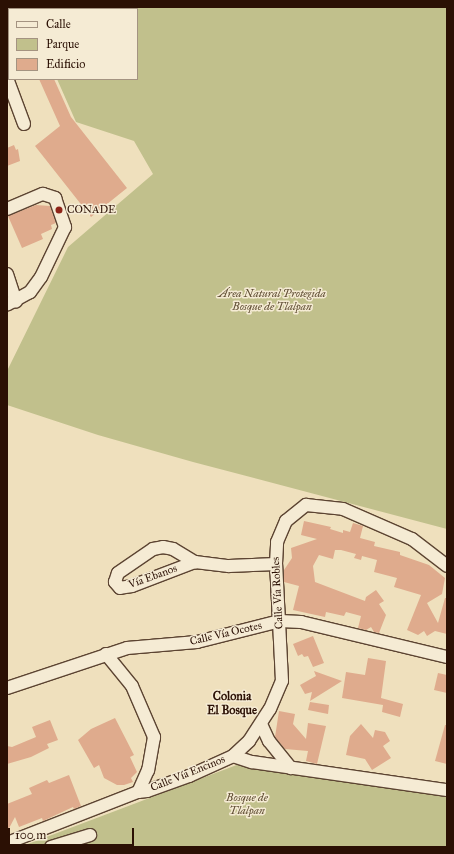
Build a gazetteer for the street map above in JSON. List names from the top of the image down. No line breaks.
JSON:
{"streets":{"street":["Vía Ebanos","Calle Vía Robles","Calle Vía Ocotes","Calle Vía Encinos"]},"crossings":[["Vía Ebanos","Calle Vía Robles"],["Calle Vía Robles","Calle Vía Ocotes"],["Calle Vía Robles","Calle Vía Encinos"]],"districts":["Colonia El Bosque"],"parks":["Área Natural Protegida Bosque de Tlalpan","Bosque de Tlalpan"],"places":["CONADE"],"legend":["Calle","Parque","Edificio"],"scale_bar":"100 m"}
